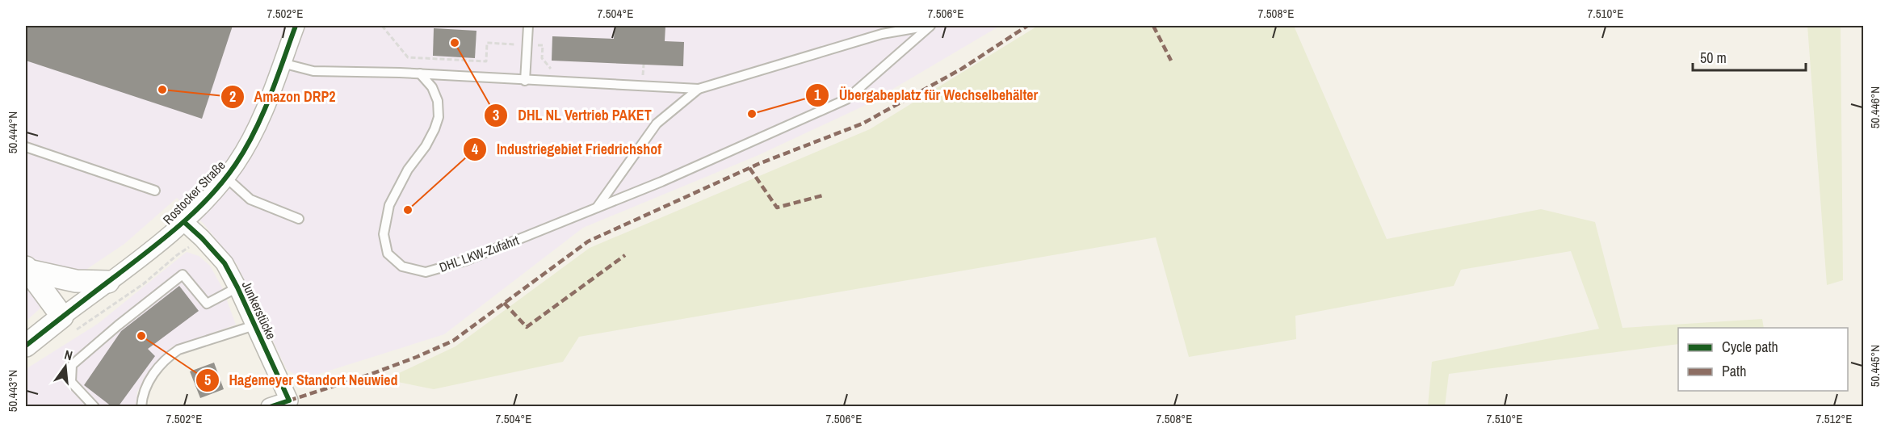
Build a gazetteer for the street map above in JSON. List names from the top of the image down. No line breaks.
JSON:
{"streets":{"street":["Rostocker Straße","Junkerstücke"],"lane":["DHL LKW-Zufahrt"]},"crossings":[["Rostocker Straße","Junkerstücke"]],"places":["DHL NL Vertrieb PAKET","Amazon DRP2","Übergabeplatz für Wechselbehälter","Industriegebiet Friedrichshof","Hagemeyer Standort Neuwied"],"legend":["Cycle path","Path"],"scale_bar":"50 m","north":"top","coordinates":["7.502°E","7.504°E","7.506°E","7.508°E","7.510°E","50.446°N","50.444°N","50.445°N","50.443°N","7.512°E"]}
